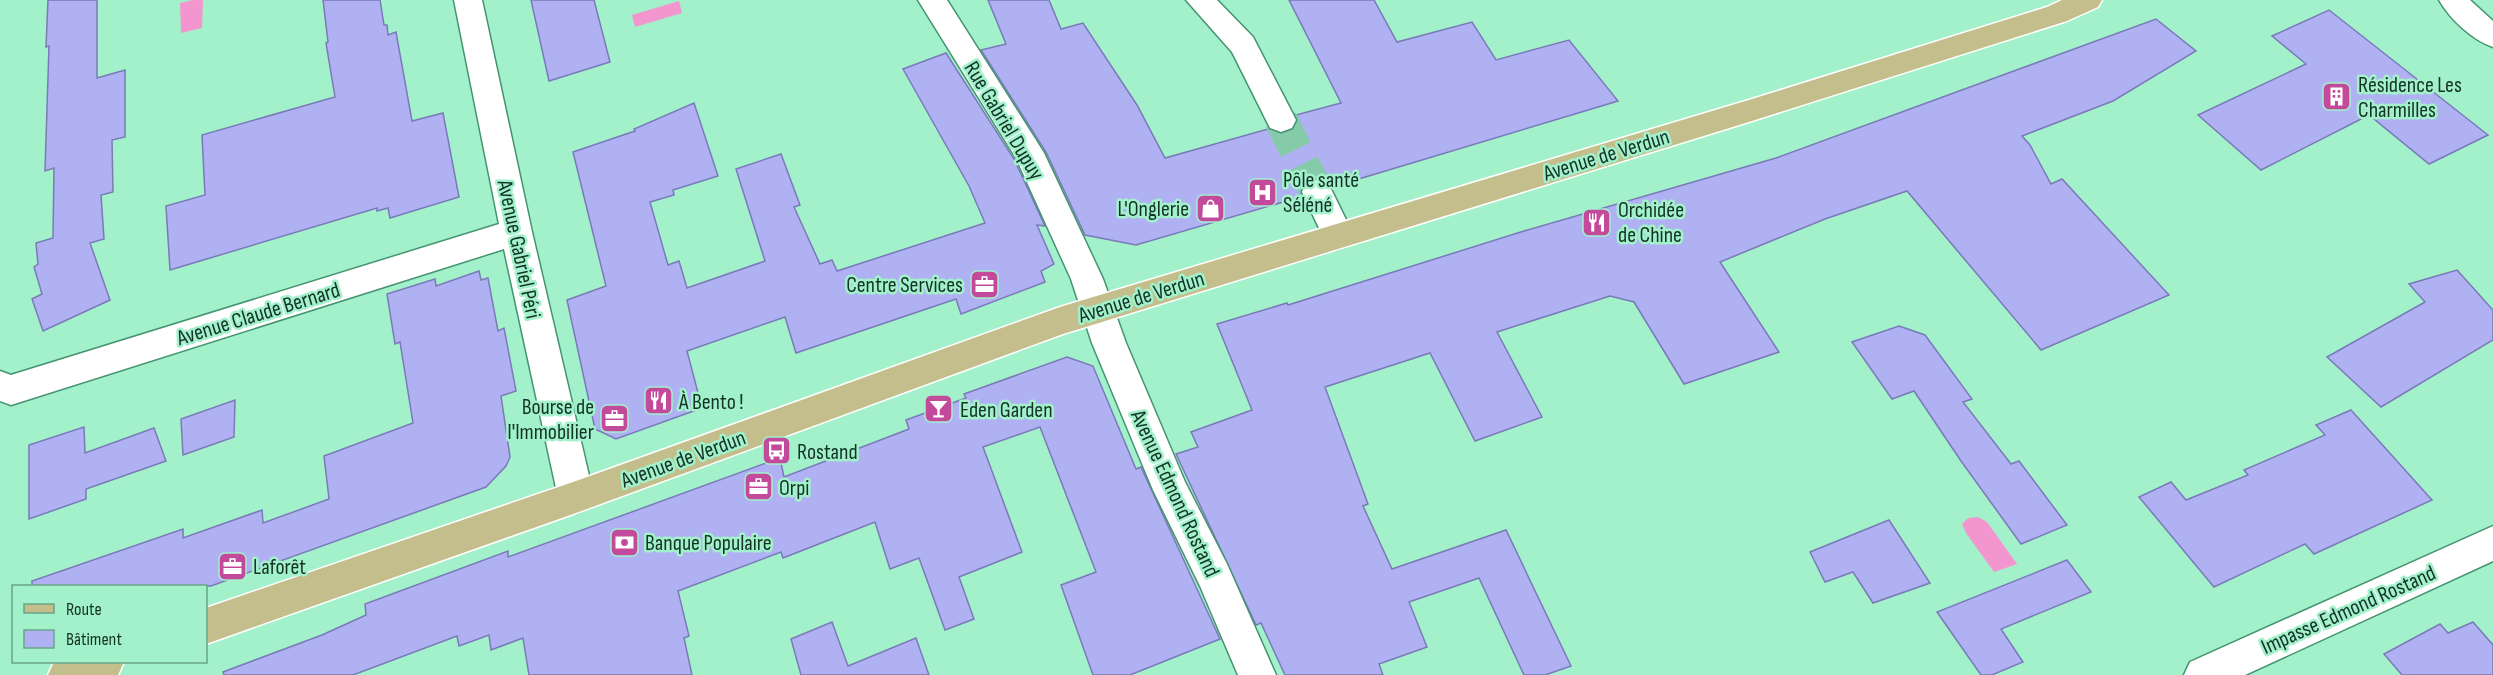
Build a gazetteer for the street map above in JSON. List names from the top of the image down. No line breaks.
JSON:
{"streets":{"main road":["Avenue de Verdun"],"street":["Rue Gabriel Dupuy","Avenue Gabriel Péri","Avenue Claude Bernard","Avenue Edmond Rostand","Impasse Edmond Rostand"]},"crossings":[["Rue Gabriel Dupuy","Avenue de Verdun"],["Rue Gabriel Dupuy","Avenue Edmond Rostand"],["Avenue de Verdun","Avenue Gabriel Péri"],["Avenue de Verdun","Avenue Edmond Rostand"],["Avenue Gabriel Péri","Avenue Claude Bernard"]],"places":{"building":["Résidence Les Charmilles"],"hospital":["Pôle santé Séléné"],"shop":["L'Onglerie"],"restaurant":["Orchidée de Chine","À Bento !"],"office":["Centre Services","Bourse de l'Immobilier","Orpi","Laforêt"],"bar":["Eden Garden"],"bus stop":["Rostand"],"bank":["Banque Populaire"]},"legend":["Route","Bâtiment"]}
